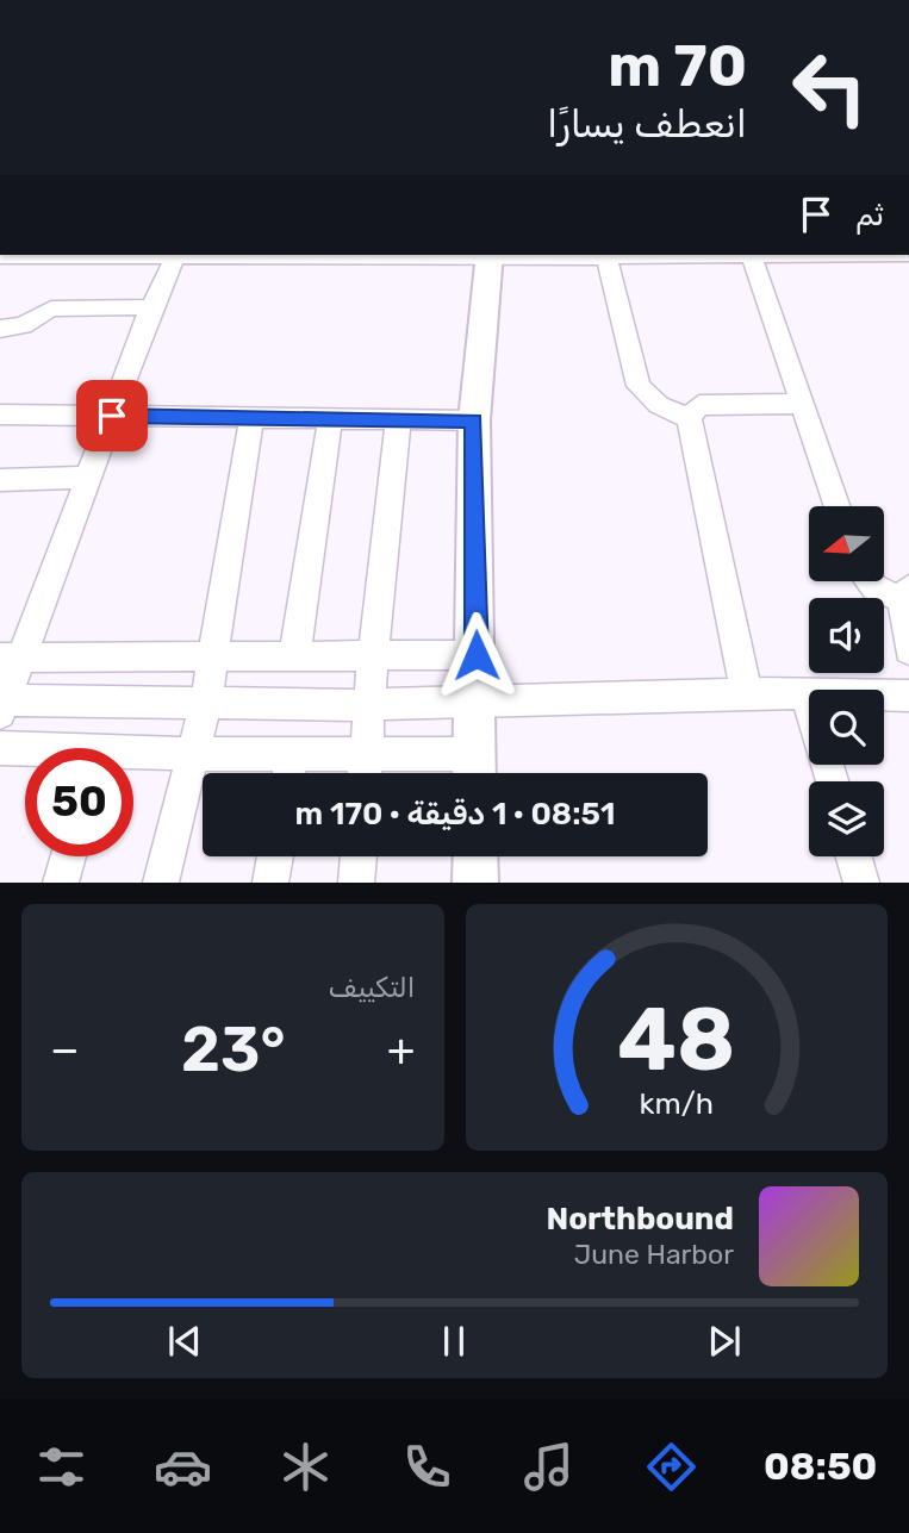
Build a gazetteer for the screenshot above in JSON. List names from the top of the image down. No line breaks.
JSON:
{"north":"left","page":{"turn":["70 m","انعطف يسارًا"],"then":"ثم","limit":"50","trip":"08:51 · 1 دقيقة · 170 m","tile":"التكييف","heat":["−","23°","+"],"song":["Northbound","June Harbor"],"tabs":"08:50","gauge":["48","km/h"]}}
